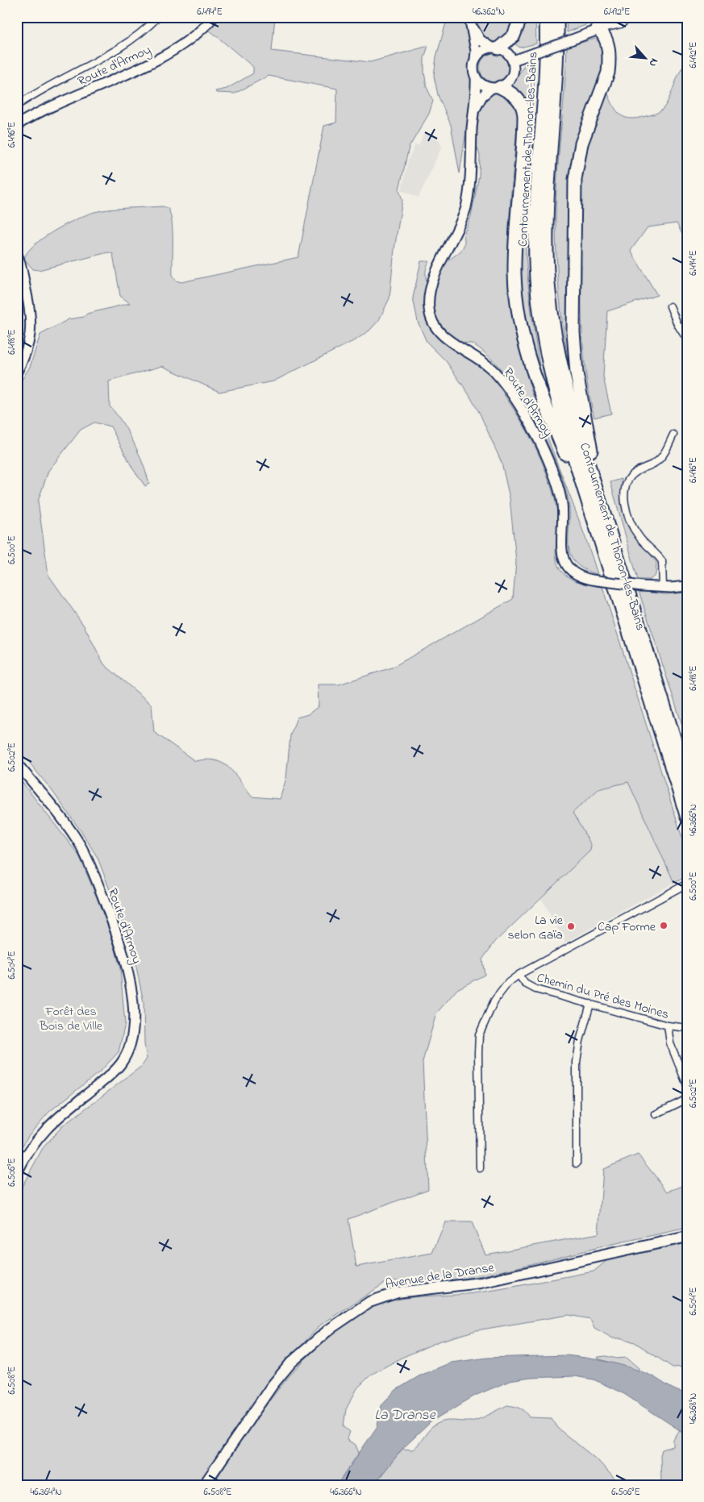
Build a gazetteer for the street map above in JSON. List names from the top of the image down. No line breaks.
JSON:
{"streets":{"highway":["Contournement de Thonon-les-Bains"],"main road":["Route d'Armoy","Avenue de la Dranse"],"street":["Chemin du Pré des Moines"]},"water":["La Dranse"],"parks":["Forêt des Bois de Ville"],"places":["Cap Forme","La vie selon Gaïa"],"north":"bottom right","coordinates":["6.494°E","46.362°N","6.492°E","6.496°E","6.498°E","6.500°E","6.502°E","46.366°N","6.504°E","6.506°E","6.508°E","46.368°N","46.364°N"]}
